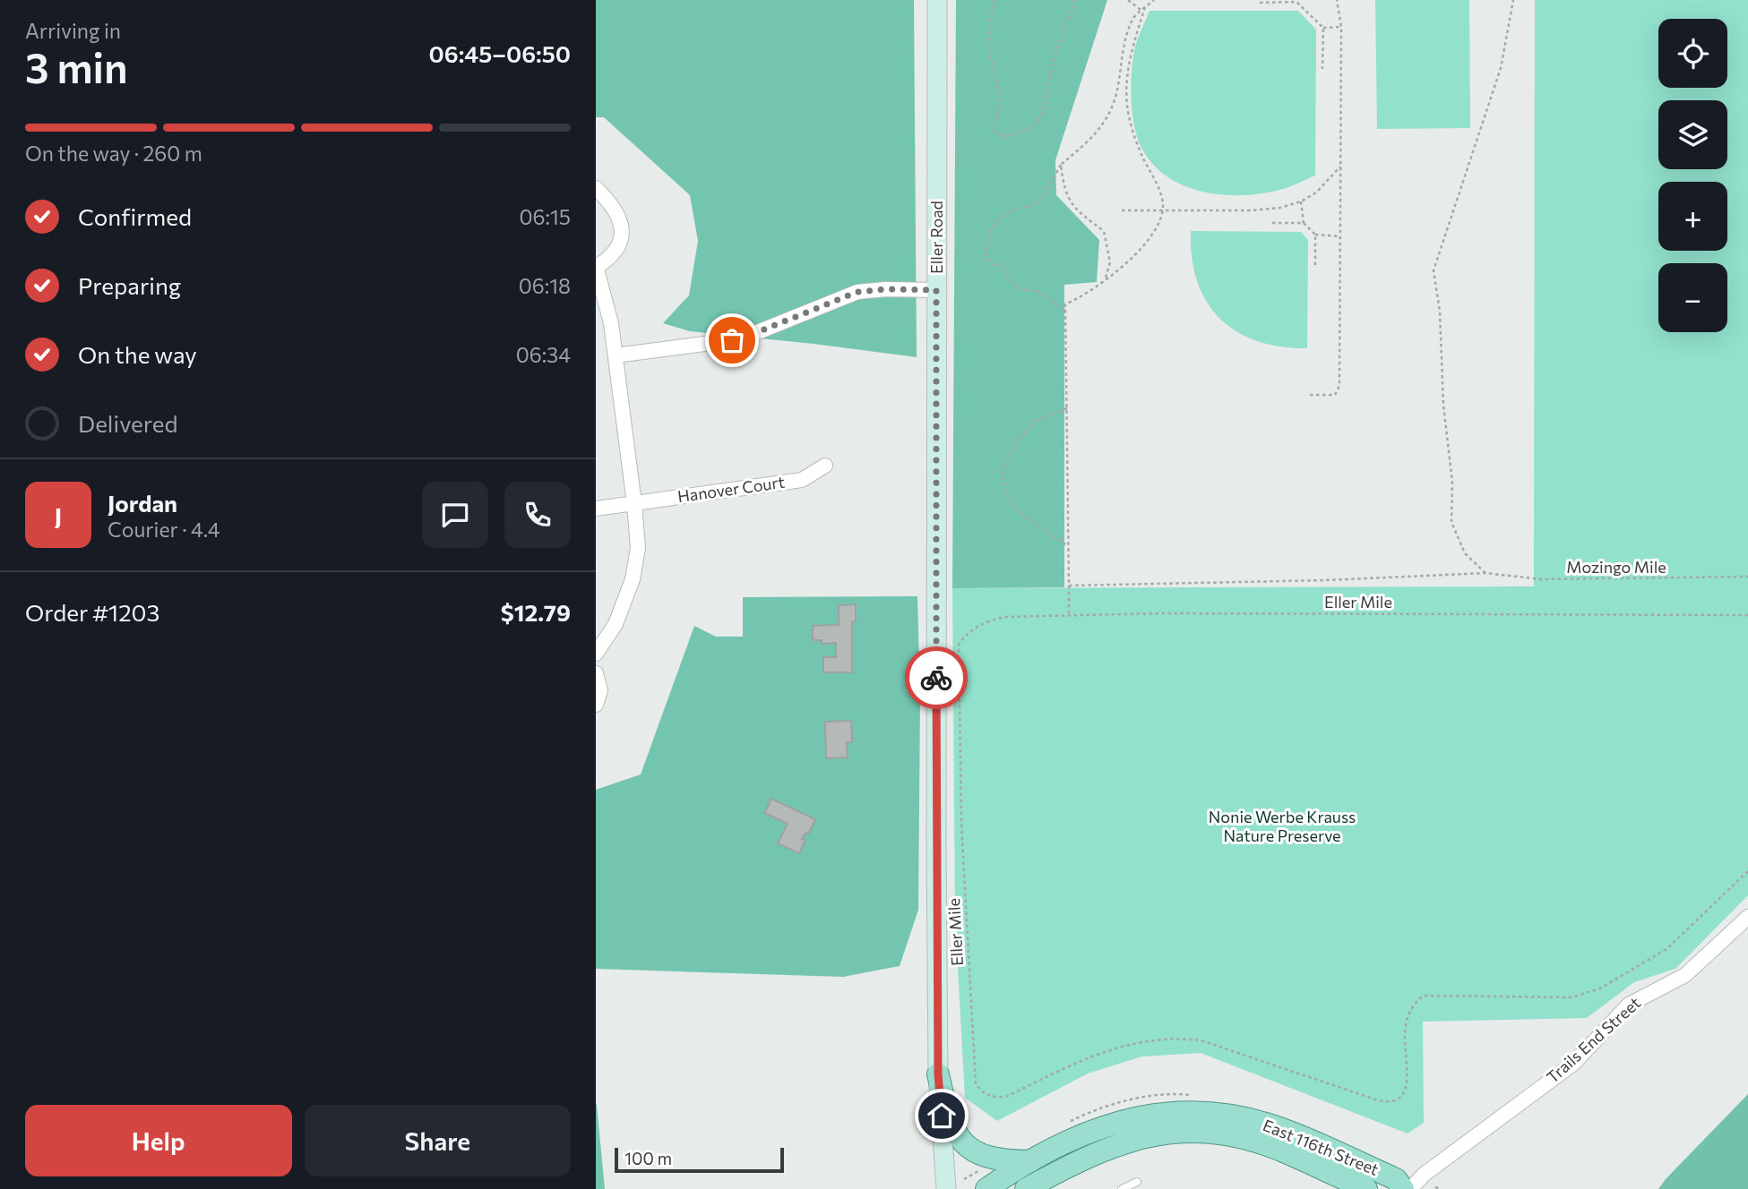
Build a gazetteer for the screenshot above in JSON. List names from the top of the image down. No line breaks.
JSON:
{"streets":{"main road":["East 116th Street"],"street":["Eller Road","Hanover Court","Trails End Street"],"path":["Mozingo Mile","Eller Mile"]},"parks":["Nonie Werbe Krauss Nature Preserve"],"scale_bar":"100 m","page":{"heading":["3 min","Arriving in","06:45–06:50"],"panel":["Jordan","Courier · 4.4","Order #1203","$12.79"],"map_buttons":["+","−"],"bar":"On the way · 260 m","list":[["Confirmed","06:15"],["Preparing","06:18"],["On the way","06:34"],"Delivered"],"round":"J","buttons":["Help","Share"],"scale":"100 m"}}
